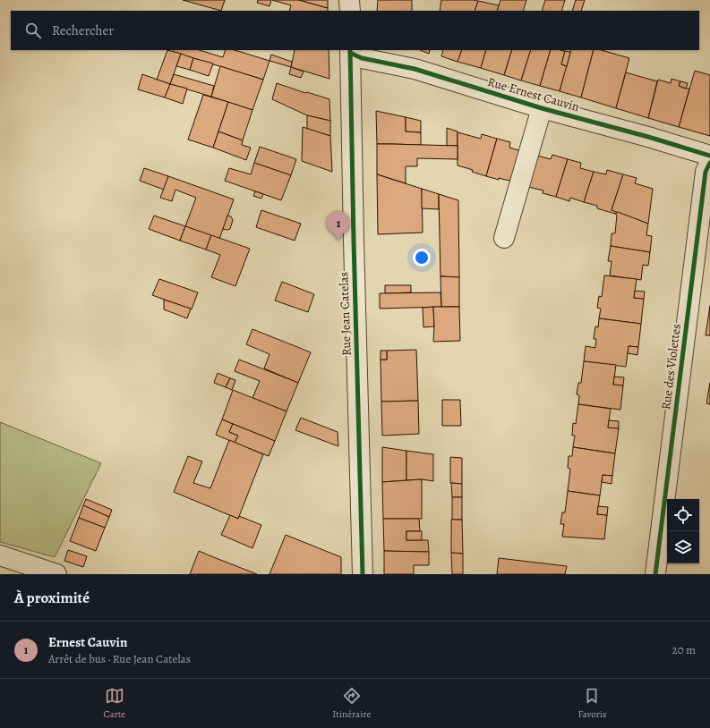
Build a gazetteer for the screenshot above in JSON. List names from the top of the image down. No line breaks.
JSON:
{"streets":{"street":["Rue Ernest Cauvin","Rue Jean Catelas","Rue des Violettes"]},"crossings":[["Rue Ernest Cauvin","Rue Jean Catelas"]],"page":{"search":"Rechercher","pins":"1","heading":"À proximité","list":[{"mark":"1","name":"Ernest Cauvin","note":"Arrêt de bus · Rue Jean Catelas","value":"20 m"}],"nav":["Carte","Itinéraire","Favoris"]}}
